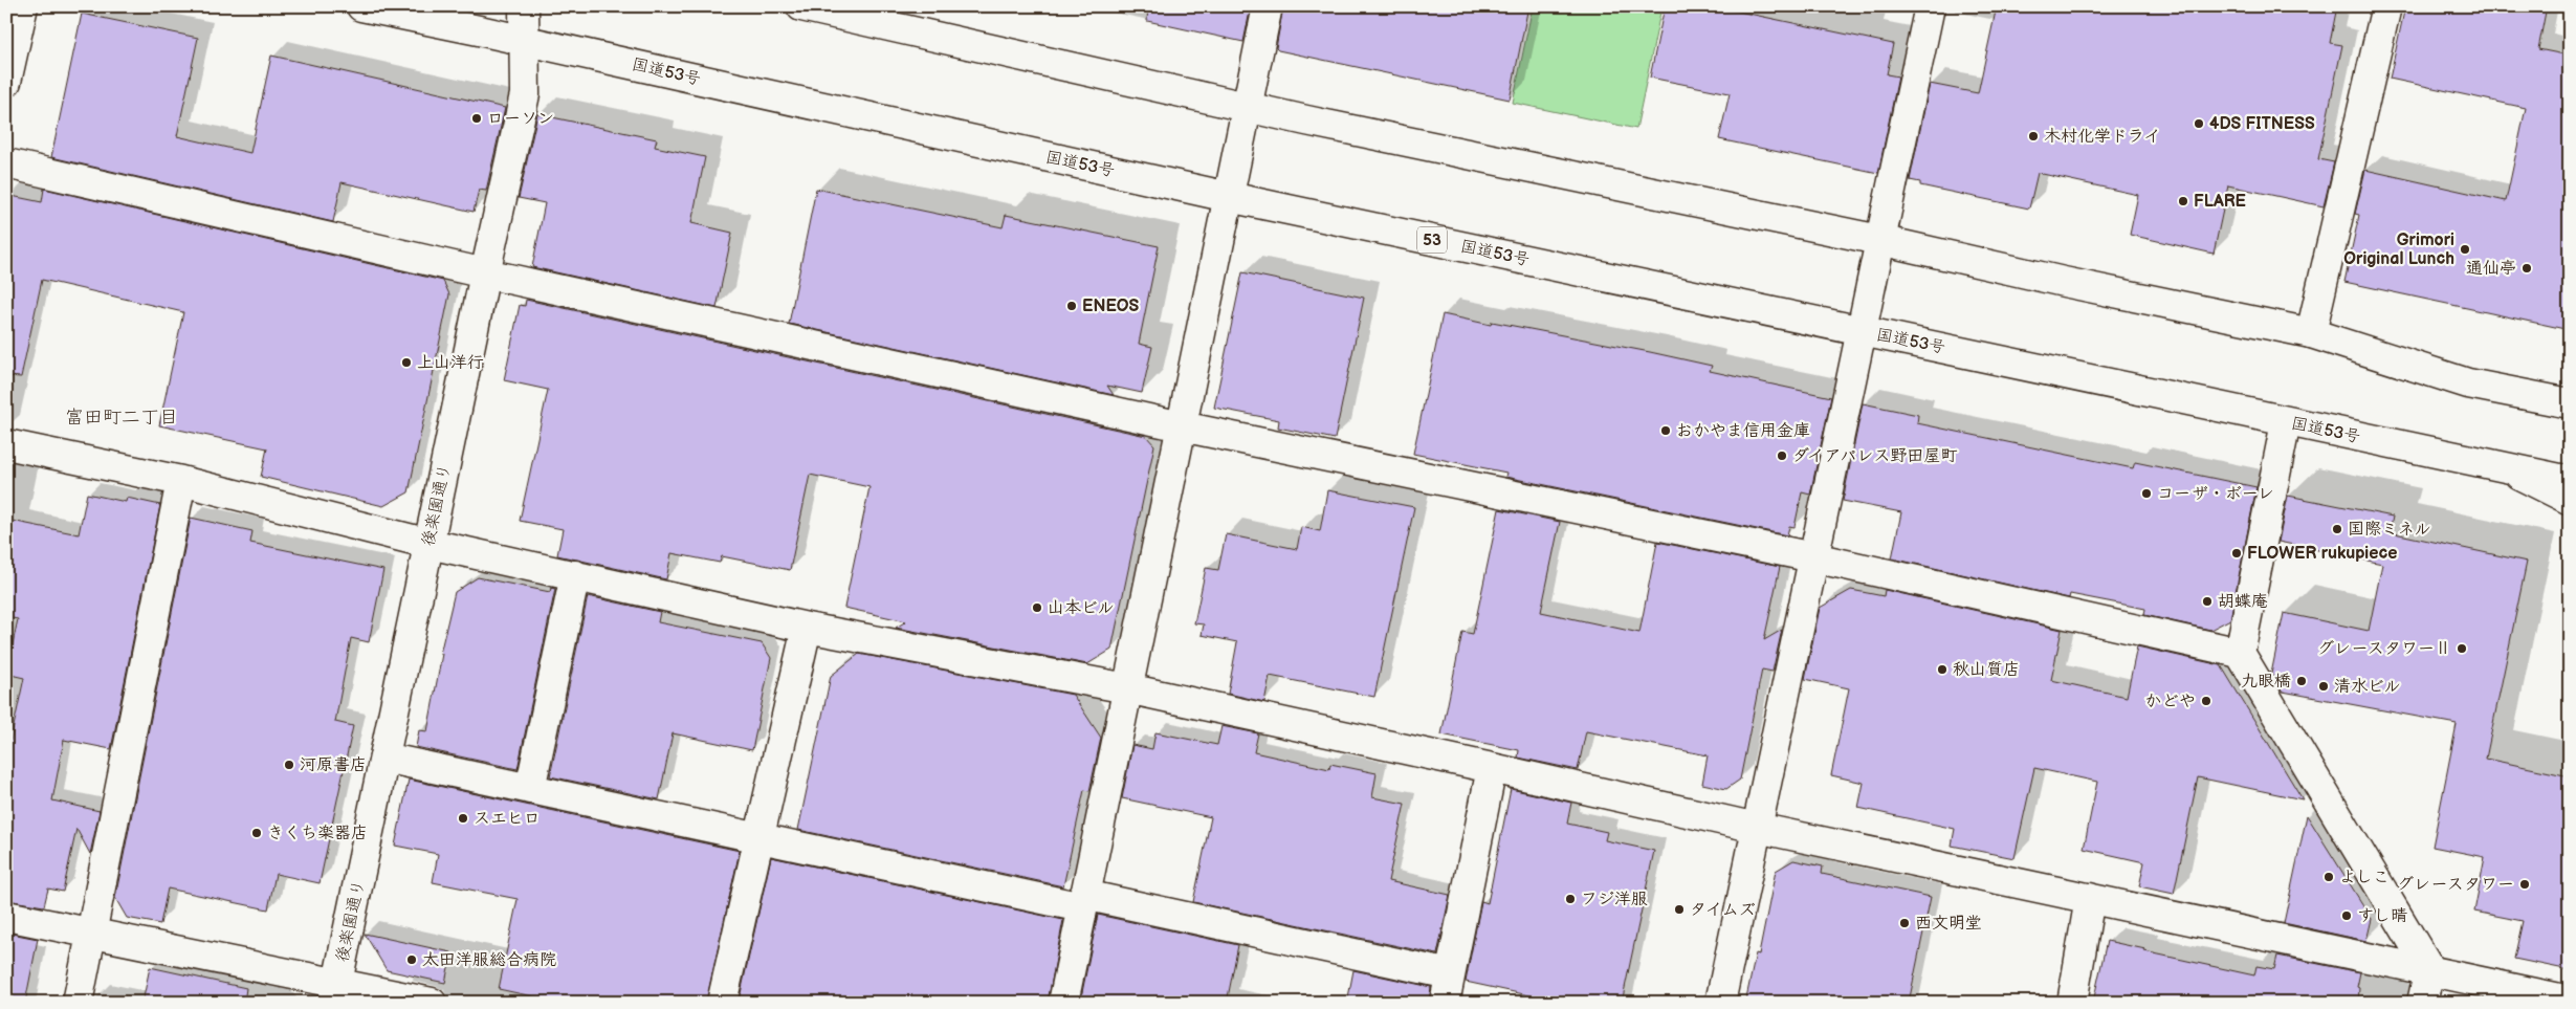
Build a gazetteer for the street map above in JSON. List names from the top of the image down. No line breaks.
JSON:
{"streets":{"main road":["国道53号","53","後楽園通り"]},"crossings":[["国道53号","後楽園通り"]],"districts":["富田町二丁目"],"places":["ローソン","4DS FITNESS","木村化学ドライ","FLARE","Grimori Original Lunch","通仙亭","ENEOS","上山洋行","おかやま信用金庫","ダイアパレス野田屋町","コーザ・ボーレ","国際ミネル","FLOWER rukupiece","胡蝶庵","山本ビル","グレースタワーⅡ","秋山質店","九眼橋","清水ビル","かどや","河原書店","スエヒロ","きくち楽器店","よしこ","グレースタワー","フジ洋服","タイムズ","すし晴","西文明堂","太田洋服総合病院"]}
